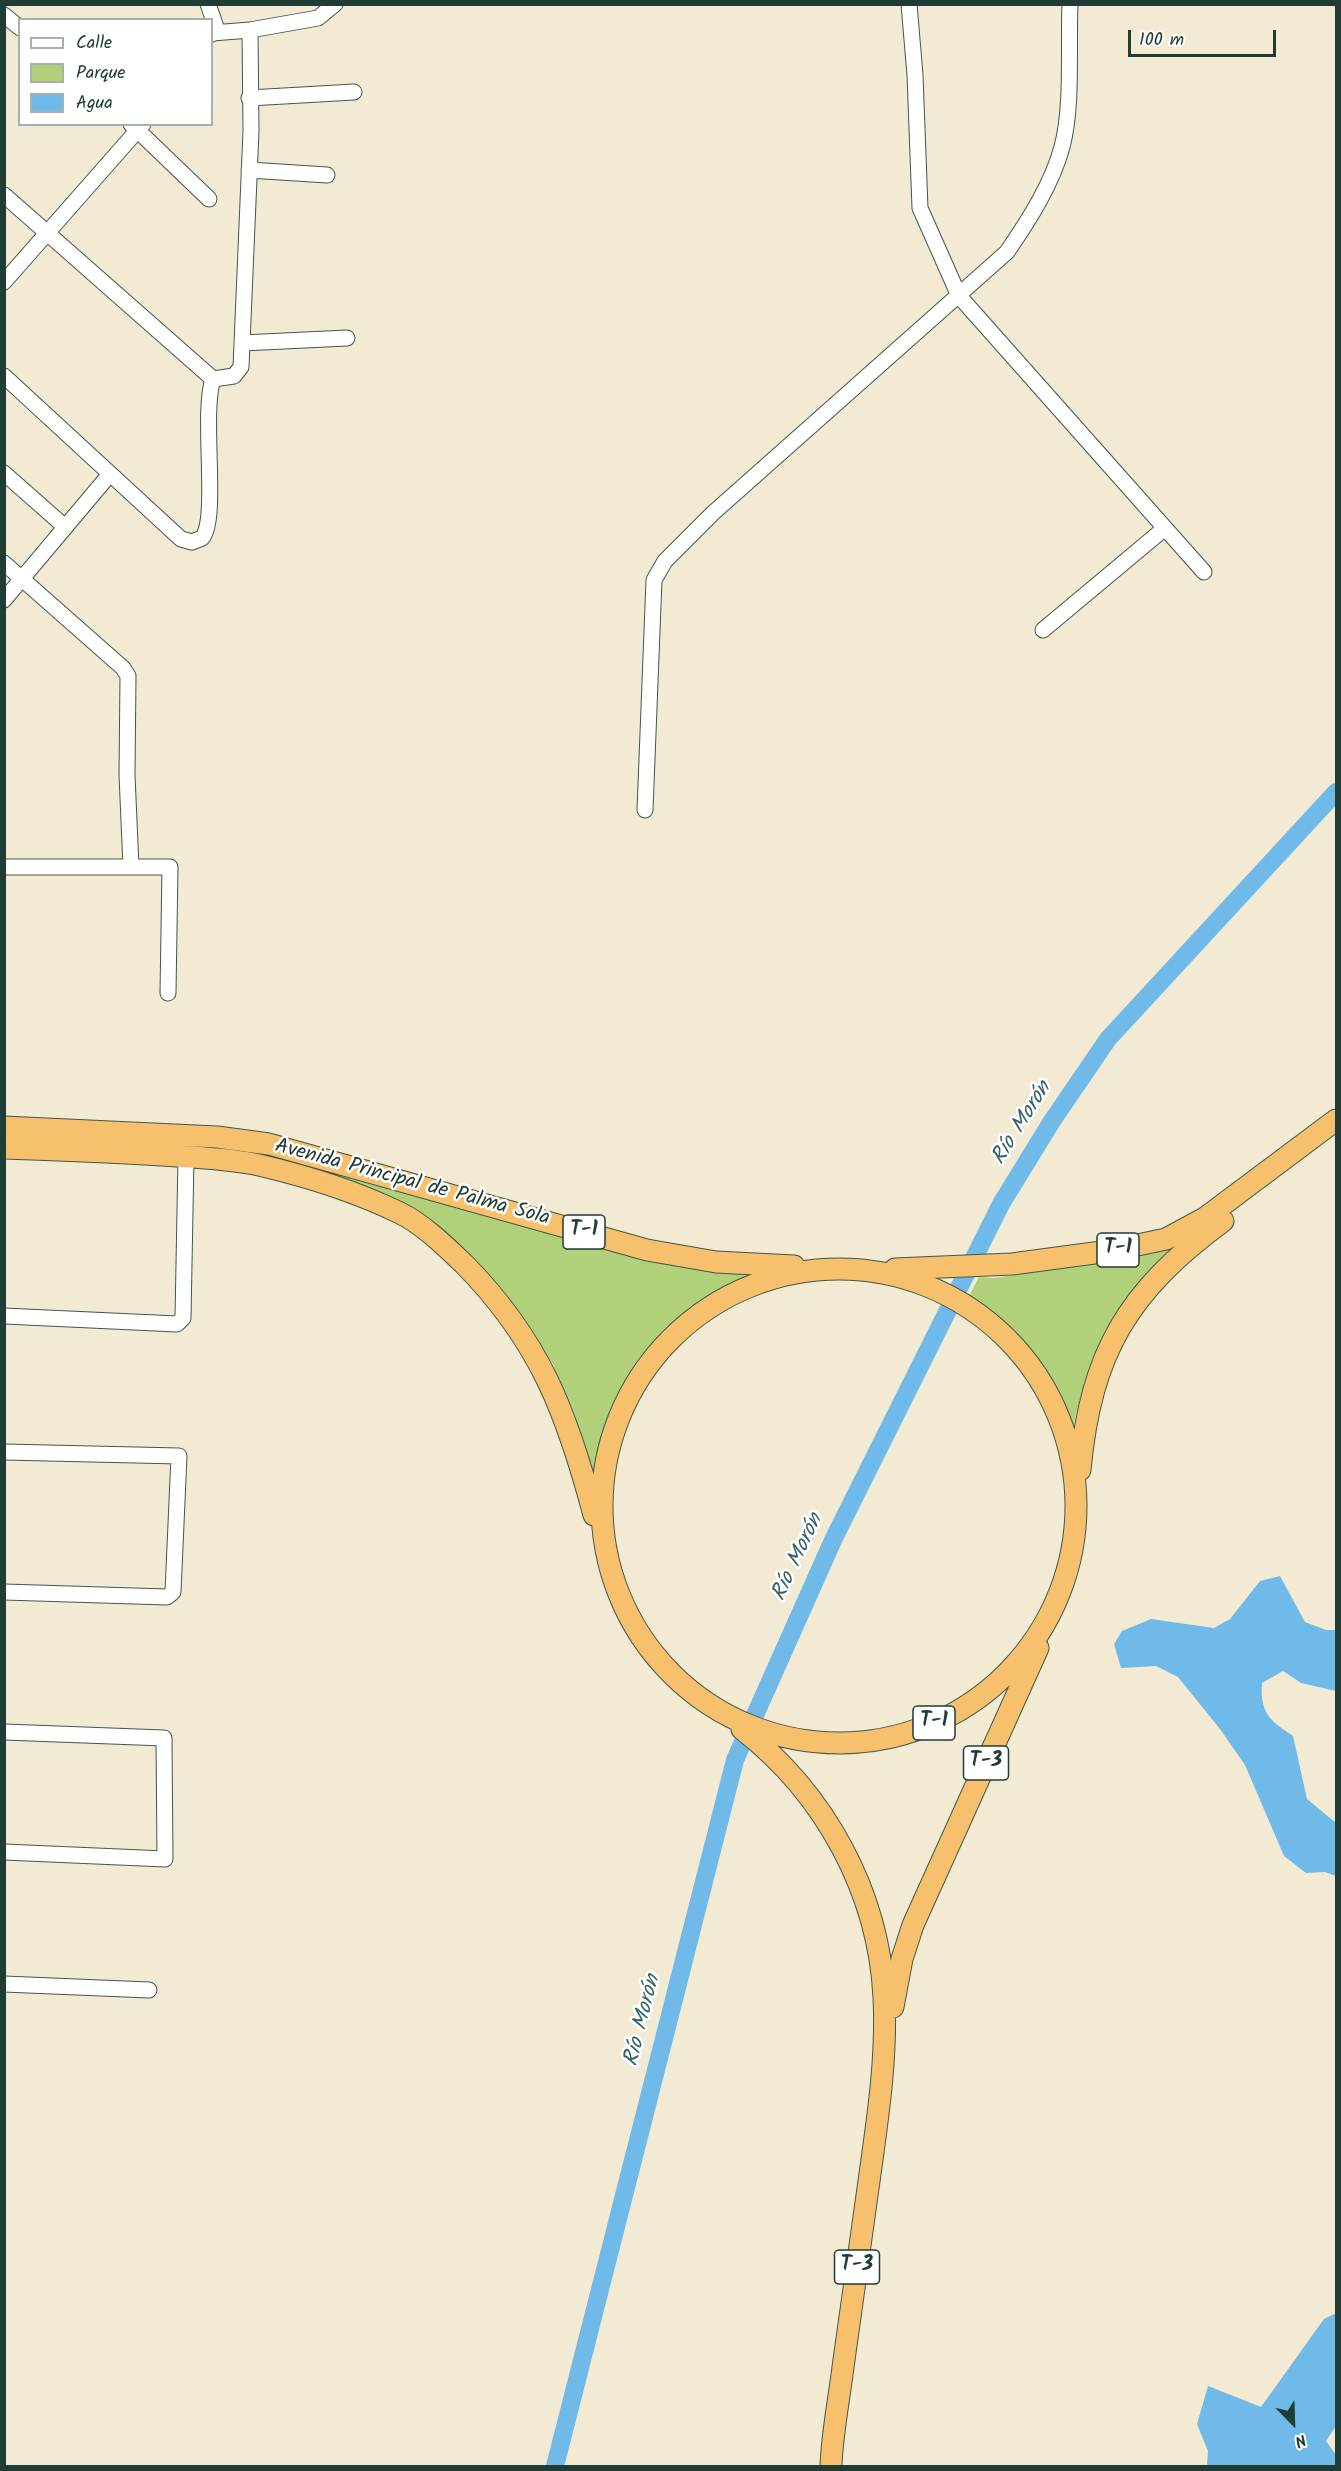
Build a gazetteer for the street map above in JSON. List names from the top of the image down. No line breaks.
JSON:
{"streets":{"highway":["Avenida Principal de Palma Sola","T-1","T-3"]},"crossings":[["Avenida Principal de Palma Sola","T-1"],["T-1","T-3"]],"water":["Río Morón"],"legend":["Calle","Parque","Agua"],"scale_bar":"100 m","north":"bottom right"}
